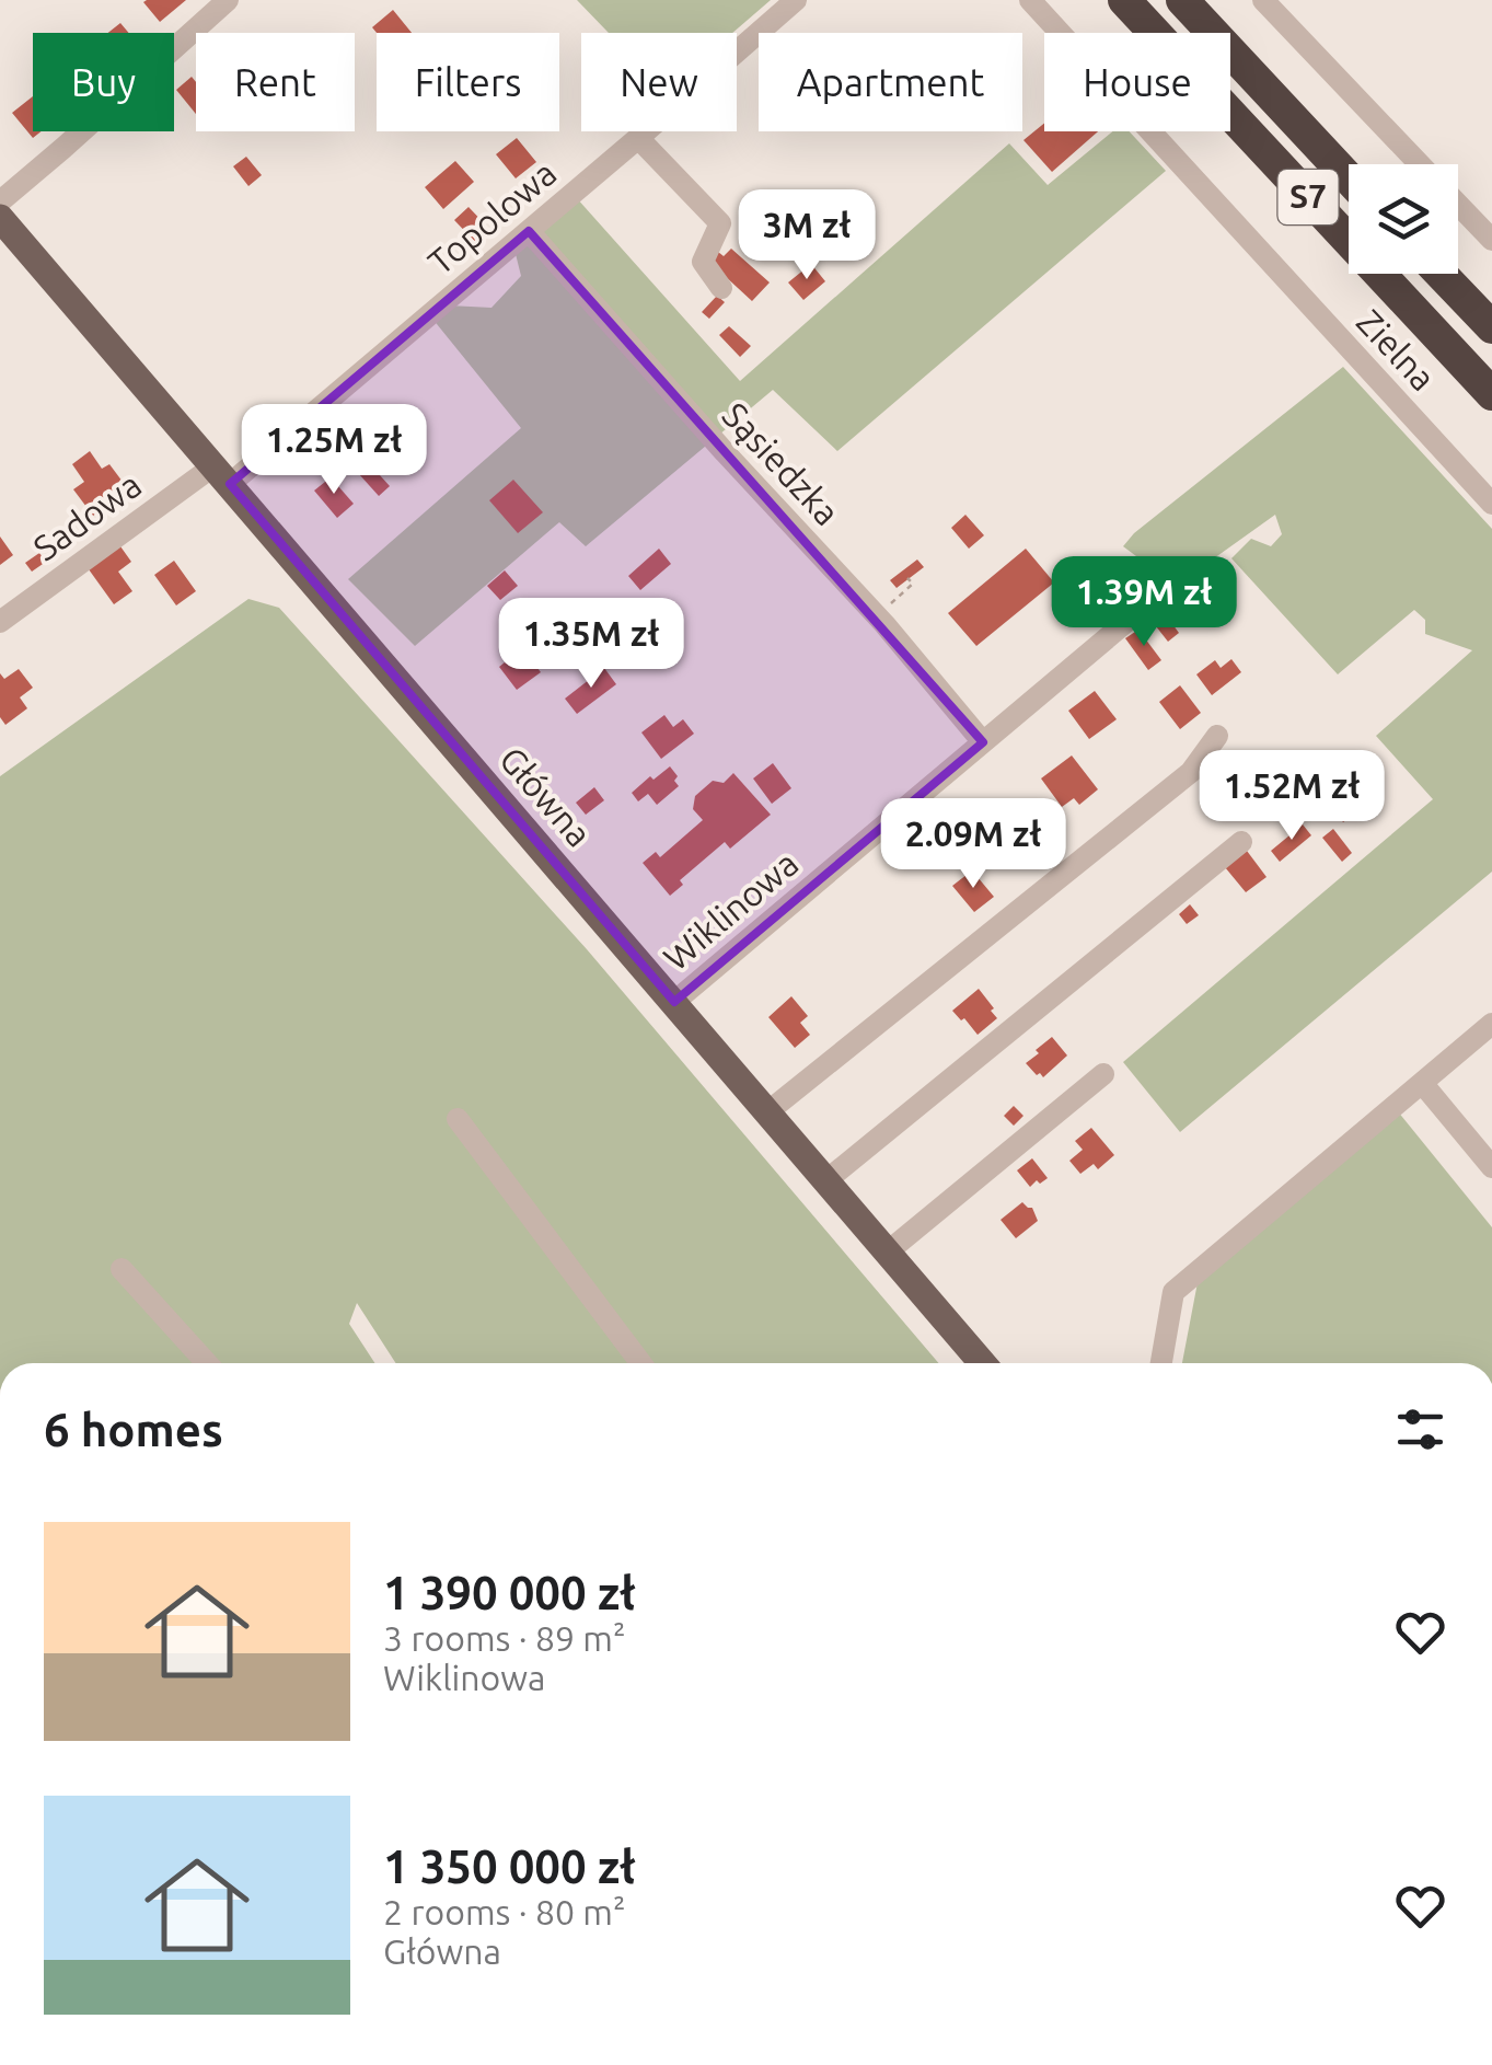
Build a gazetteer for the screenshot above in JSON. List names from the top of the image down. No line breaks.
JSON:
{"streets":{"highway":["S7"],"main road":["Główna"],"street":["Topolowa","Zielna","Sąsiedzka","Sadowa","Wiklinowa"]},"crossings":[["Topolowa","Sąsiedzka"],["Topolowa","Sadowa"],["Topolowa","Główna"],["Sąsiedzka","Wiklinowa"],["Sadowa","Główna"],["Główna","Wiklinowa"]],"page":{"chip":["Buy","Rent","Filters","New","Apartment","House"],"price":["3M zł","1.25M zł","1.39M zł","1.35M zł","1.52M zł","2.09M zł"],"heading":"6 homes","list":[{"name":"1 390 000 zł","note":"3 rooms · 89 m² · Wiklinowa"},{"name":"1 350 000 zł","note":"2 rooms · 80 m² · Główna"}]}}
